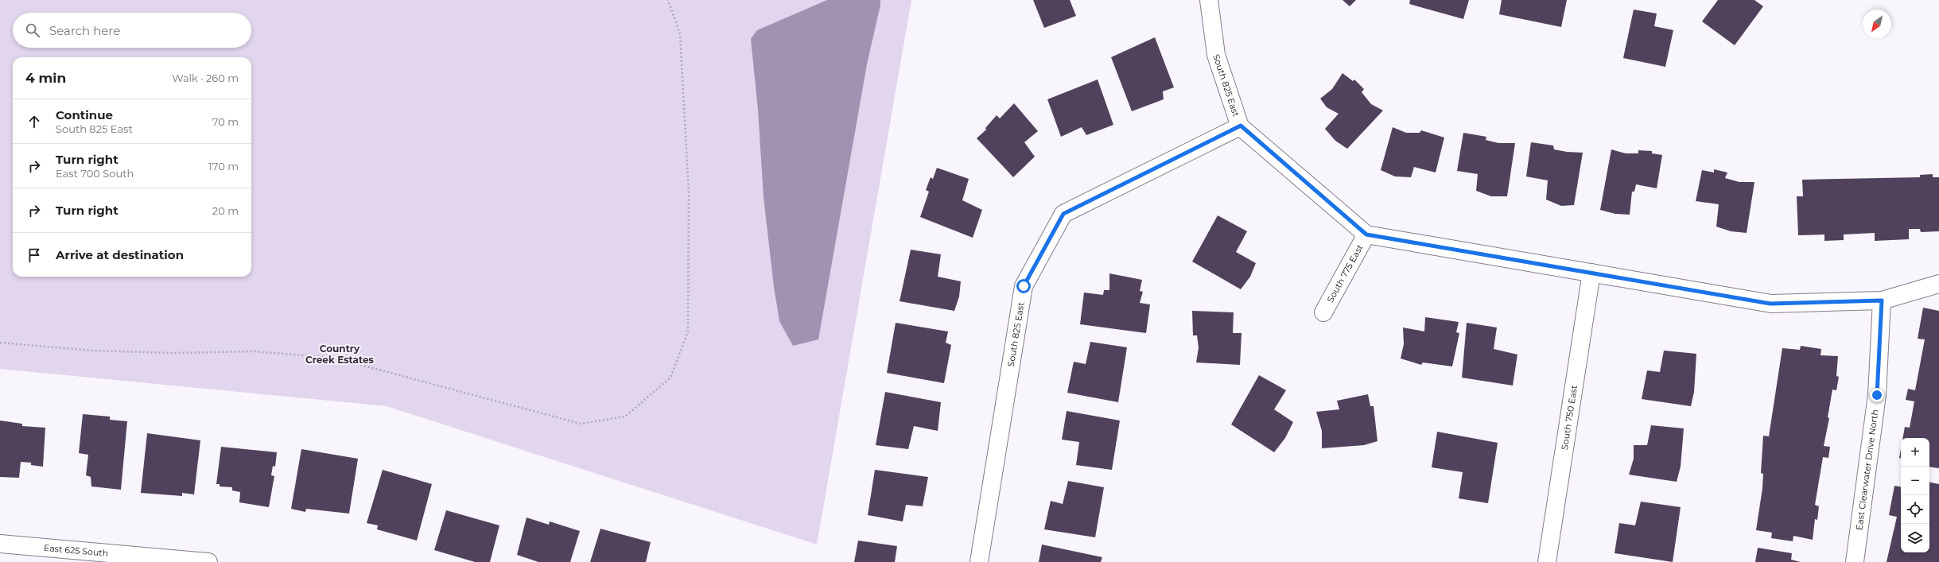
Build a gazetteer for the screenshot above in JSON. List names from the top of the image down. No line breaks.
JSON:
{"streets":{"street":["South 825 East","South 775 East","South 750 East","East Clearwater Drive North","East 625 South"]},"districts":["Country Creek Estates"],"north":"bottom left","page":{"search":"Search here","heading":["4 min","Walk · 260 m"],"list":[["Continue","South 825 East","70 m"],["Turn right","East 700 South","170 m"],["Turn right","20 m"],"Arrive at destination"],"map_buttons":["+","−"]}}
